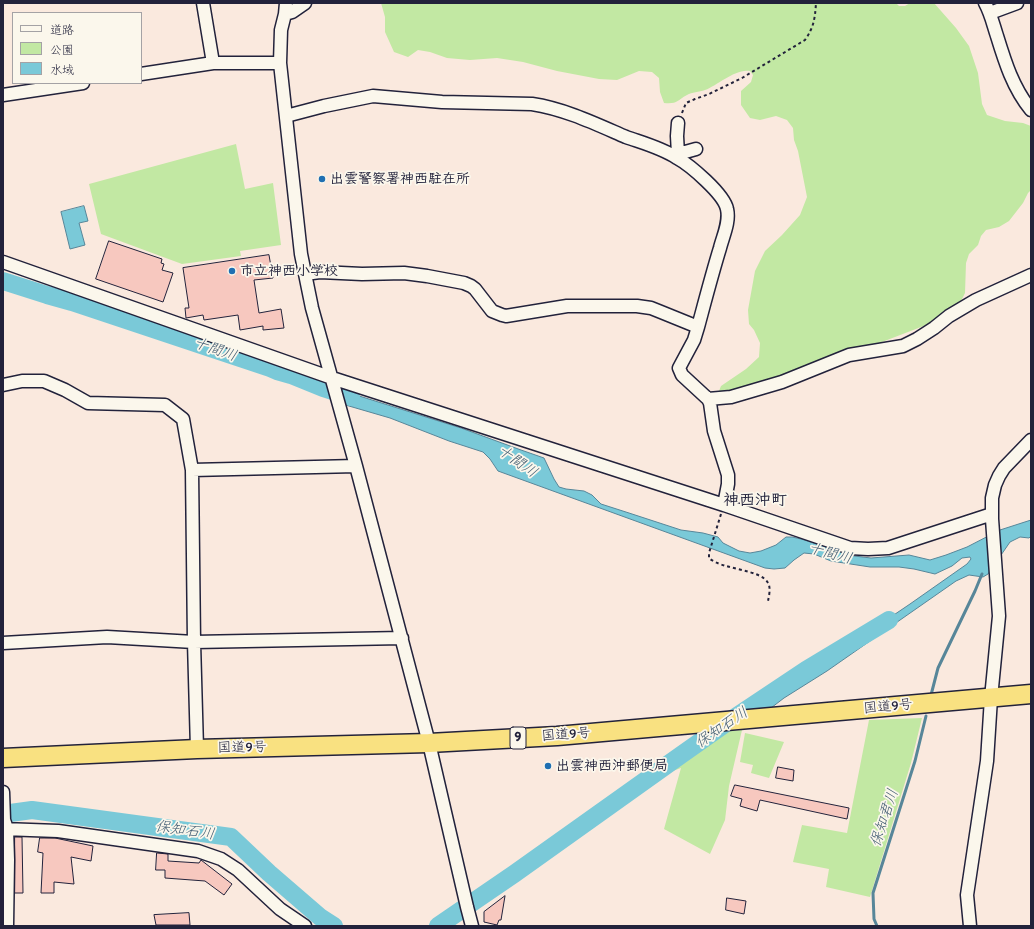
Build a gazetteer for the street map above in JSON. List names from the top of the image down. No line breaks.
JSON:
{"streets":{"highway":["国道9号","9"]},"districts":["神西沖町"],"water":["十間川","保知石川","保知君川"],"places":["出雲警察署神西駐在所","市立神西小学校","出雲神西沖郵便局"],"legend":["道路","公園","水域"]}
